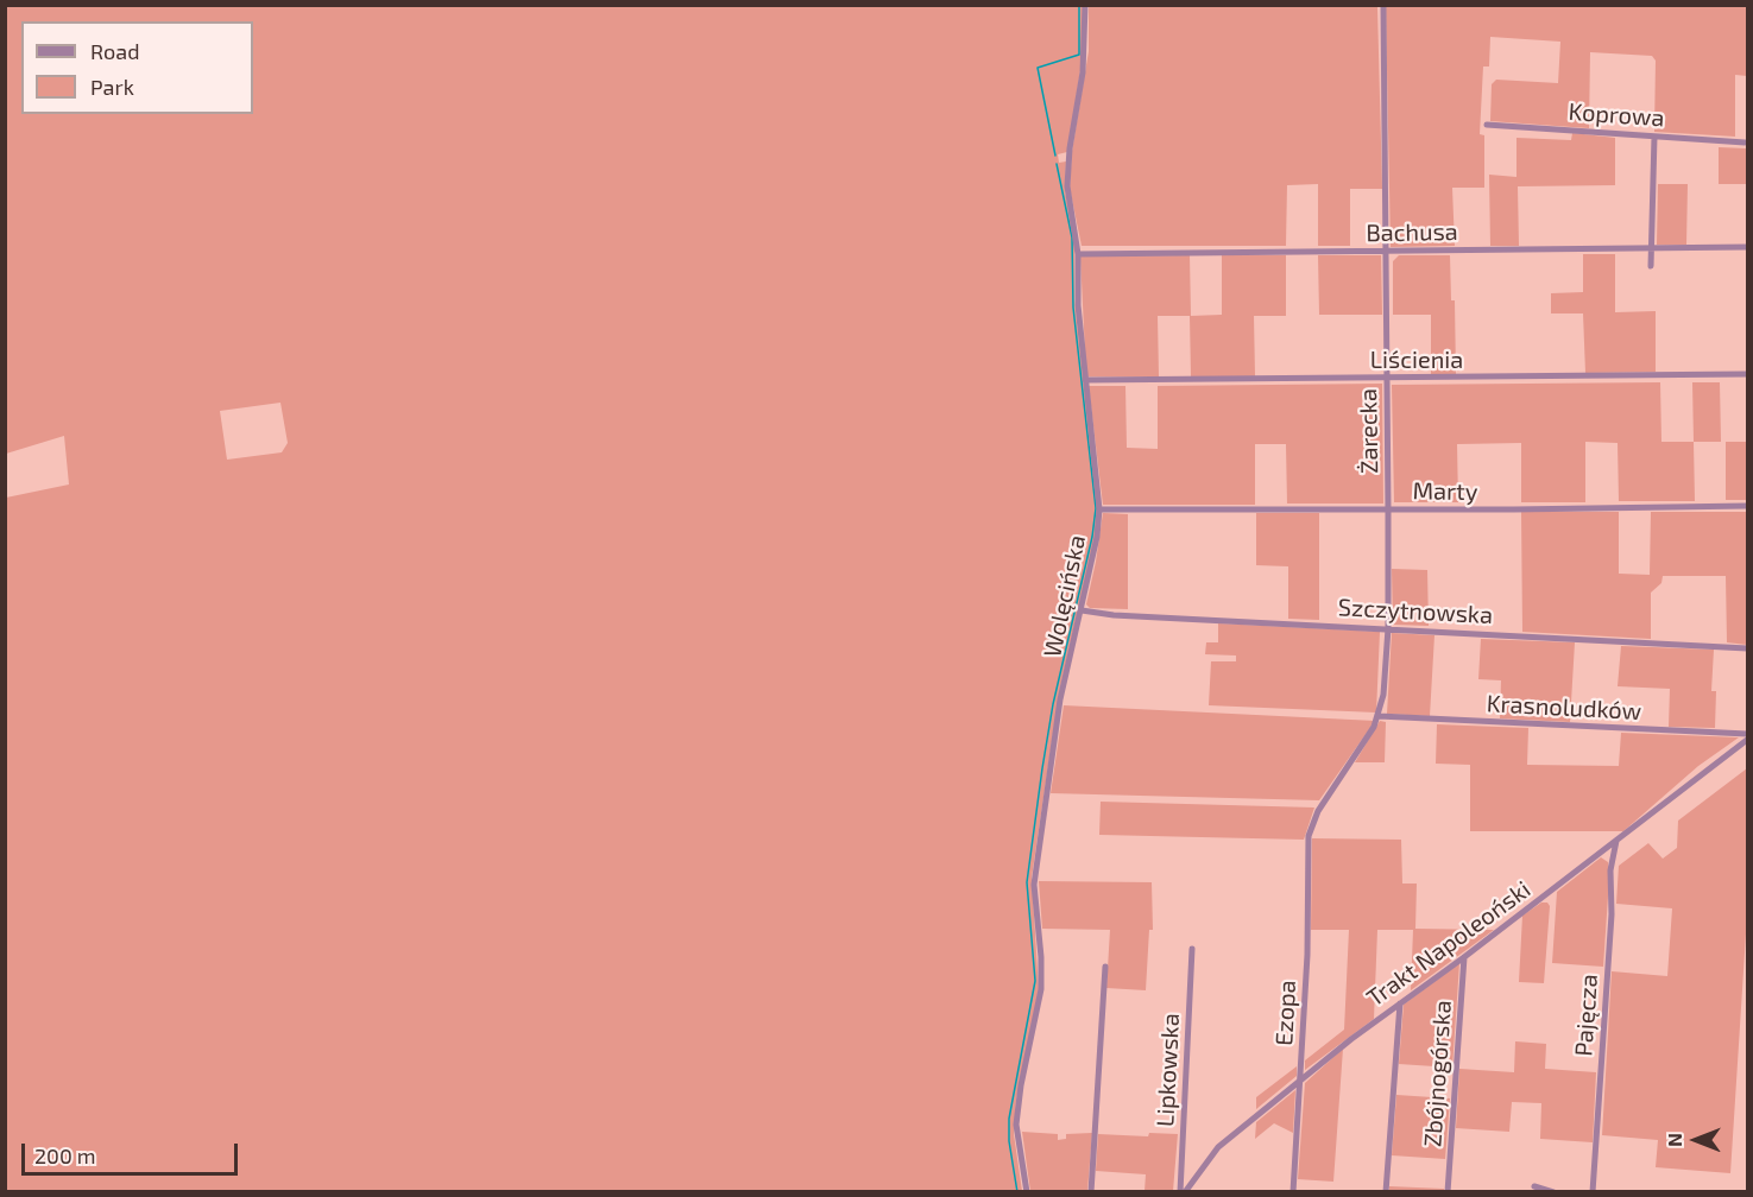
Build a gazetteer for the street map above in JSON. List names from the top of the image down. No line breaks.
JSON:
{"streets":{"street":["Koprowa","Bachusa","Liścienia","Żarecka","Marty","Wolęcińska","Szczytnowska","Krasnoludków","Trakt Napoleoński","Ezopa","Pajęcza","Lipkowska","Zbójnogórska"]},"crossings":[["Bachusa","Żarecka"],["Bachusa","Wolęcińska"],["Liścienia","Żarecka"],["Liścienia","Wolęcińska"],["Żarecka","Marty"],["Żarecka","Szczytnowska"],["Żarecka","Krasnoludków"],["Żarecka","Ezopa"],["Marty","Wolęcińska"],["Wolęcińska","Szczytnowska"],["Trakt Napoleoński","Ezopa"],["Trakt Napoleoński","Pajęcza"],["Trakt Napoleoński","Lipkowska"],["Trakt Napoleoński","Zbójnogórska"]],"legend":["Road","Park"],"scale_bar":"200 m","north":"left"}
